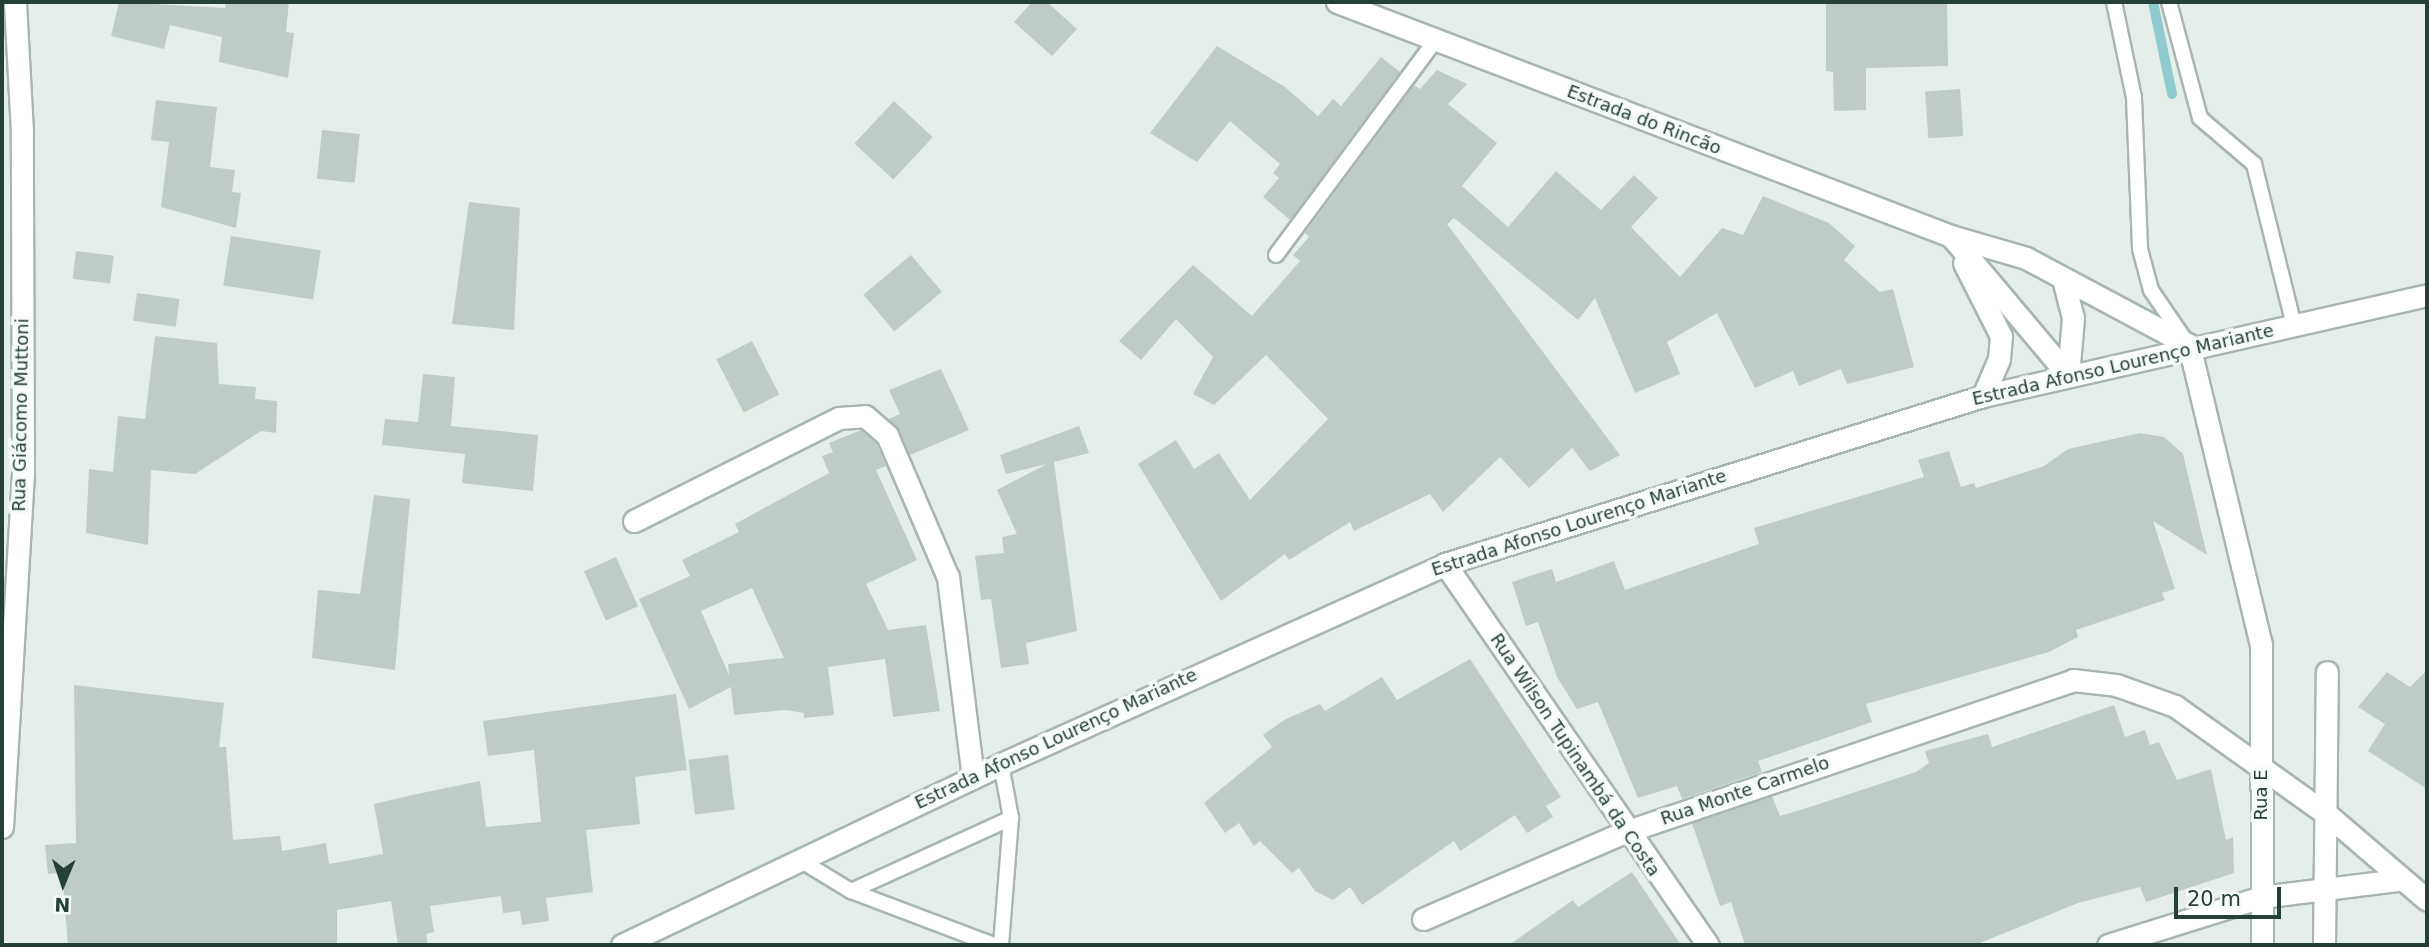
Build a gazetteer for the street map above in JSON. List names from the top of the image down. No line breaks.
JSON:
{"streets":{"street":["Estrada do Rincão","Estrada Afonso Lourenço Mariante","Rua Giácomo Muttoni","Rua Wilson Tupinambá da Costa","Rua Monte Carmelo","Rua E"]},"crossings":[["Estrada do Rincão","Estrada Afonso Lourenço Mariante"],["Estrada do Rincão","Rua E"],["Estrada Afonso Lourenço Mariante","Rua Wilson Tupinambá da Costa"],["Estrada Afonso Lourenço Mariante","Rua E"],["Rua Wilson Tupinambá da Costa","Rua Monte Carmelo"],["Rua Monte Carmelo","Rua E"]],"scale_bar":"20 m","north":"bottom"}
